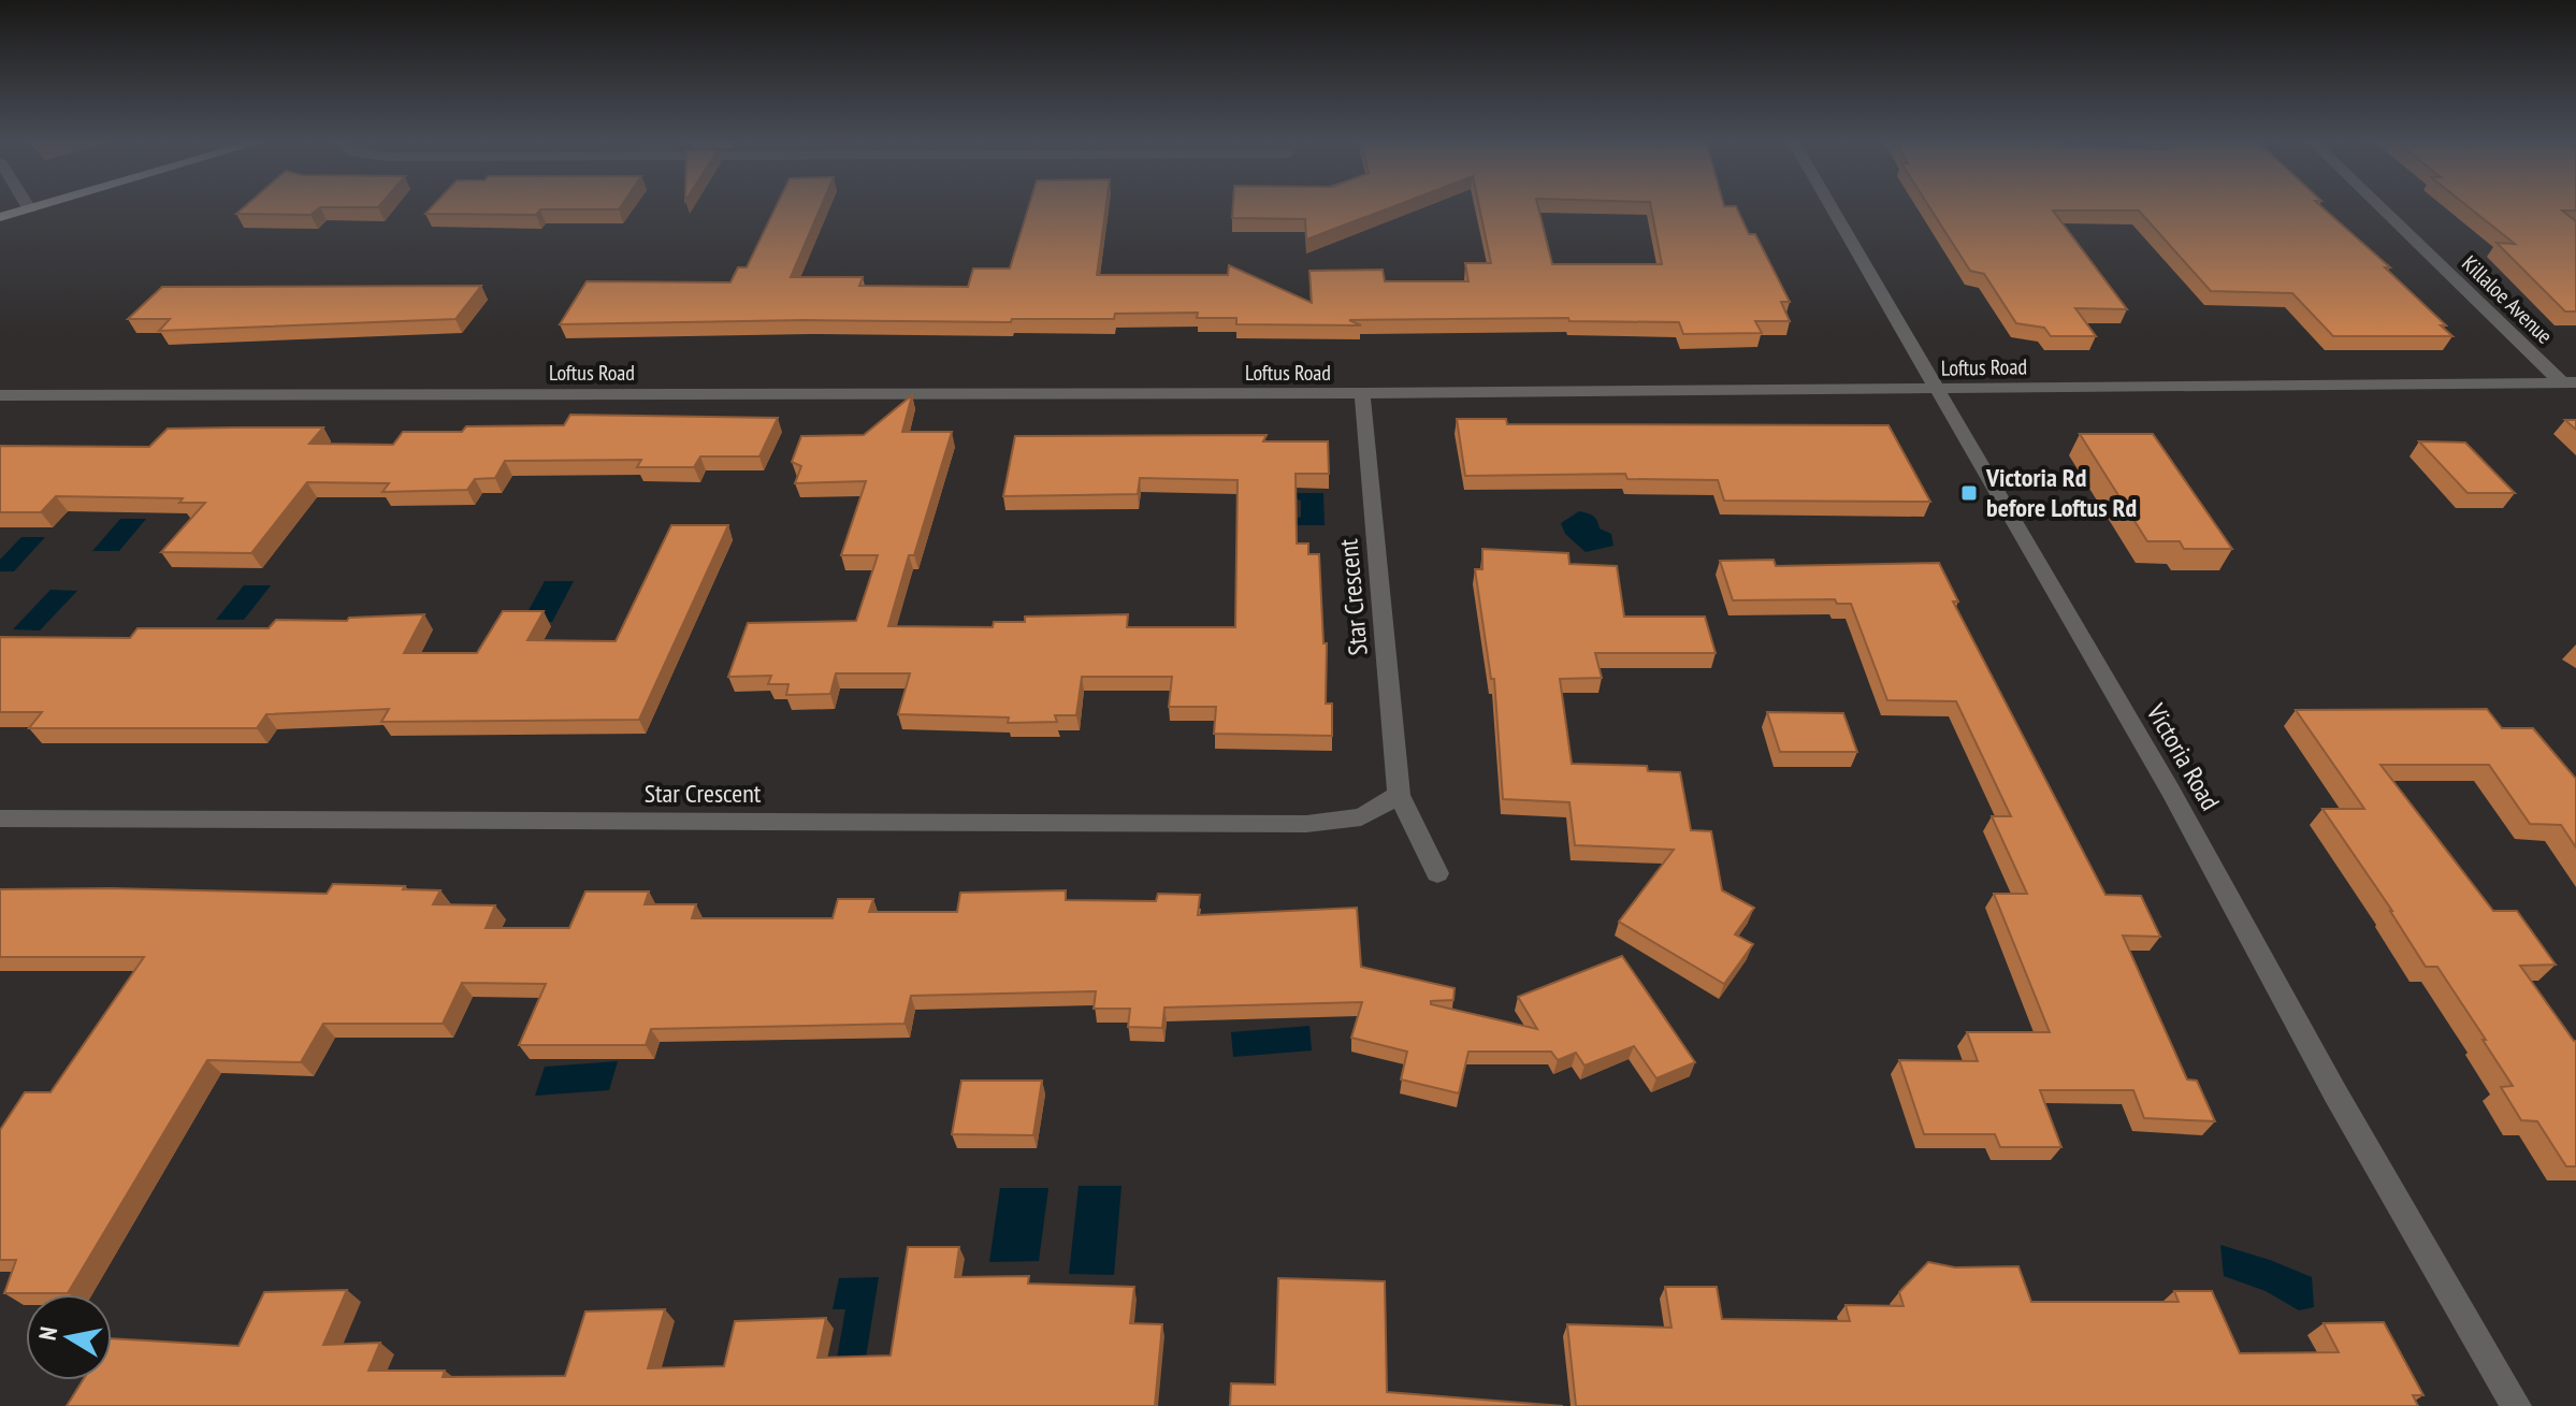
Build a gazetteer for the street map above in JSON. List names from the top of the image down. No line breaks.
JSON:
{"streets":{"street":["Killaloe Avenue","Loftus Road","Star Crescent","Victoria Road"]},"crossings":[["Killaloe Avenue","Loftus Road"],["Loftus Road","Star Crescent"],["Loftus Road","Victoria Road"]],"places":{"transit":["Victoria Rd before Loftus Rd"]},"north":"left"}
